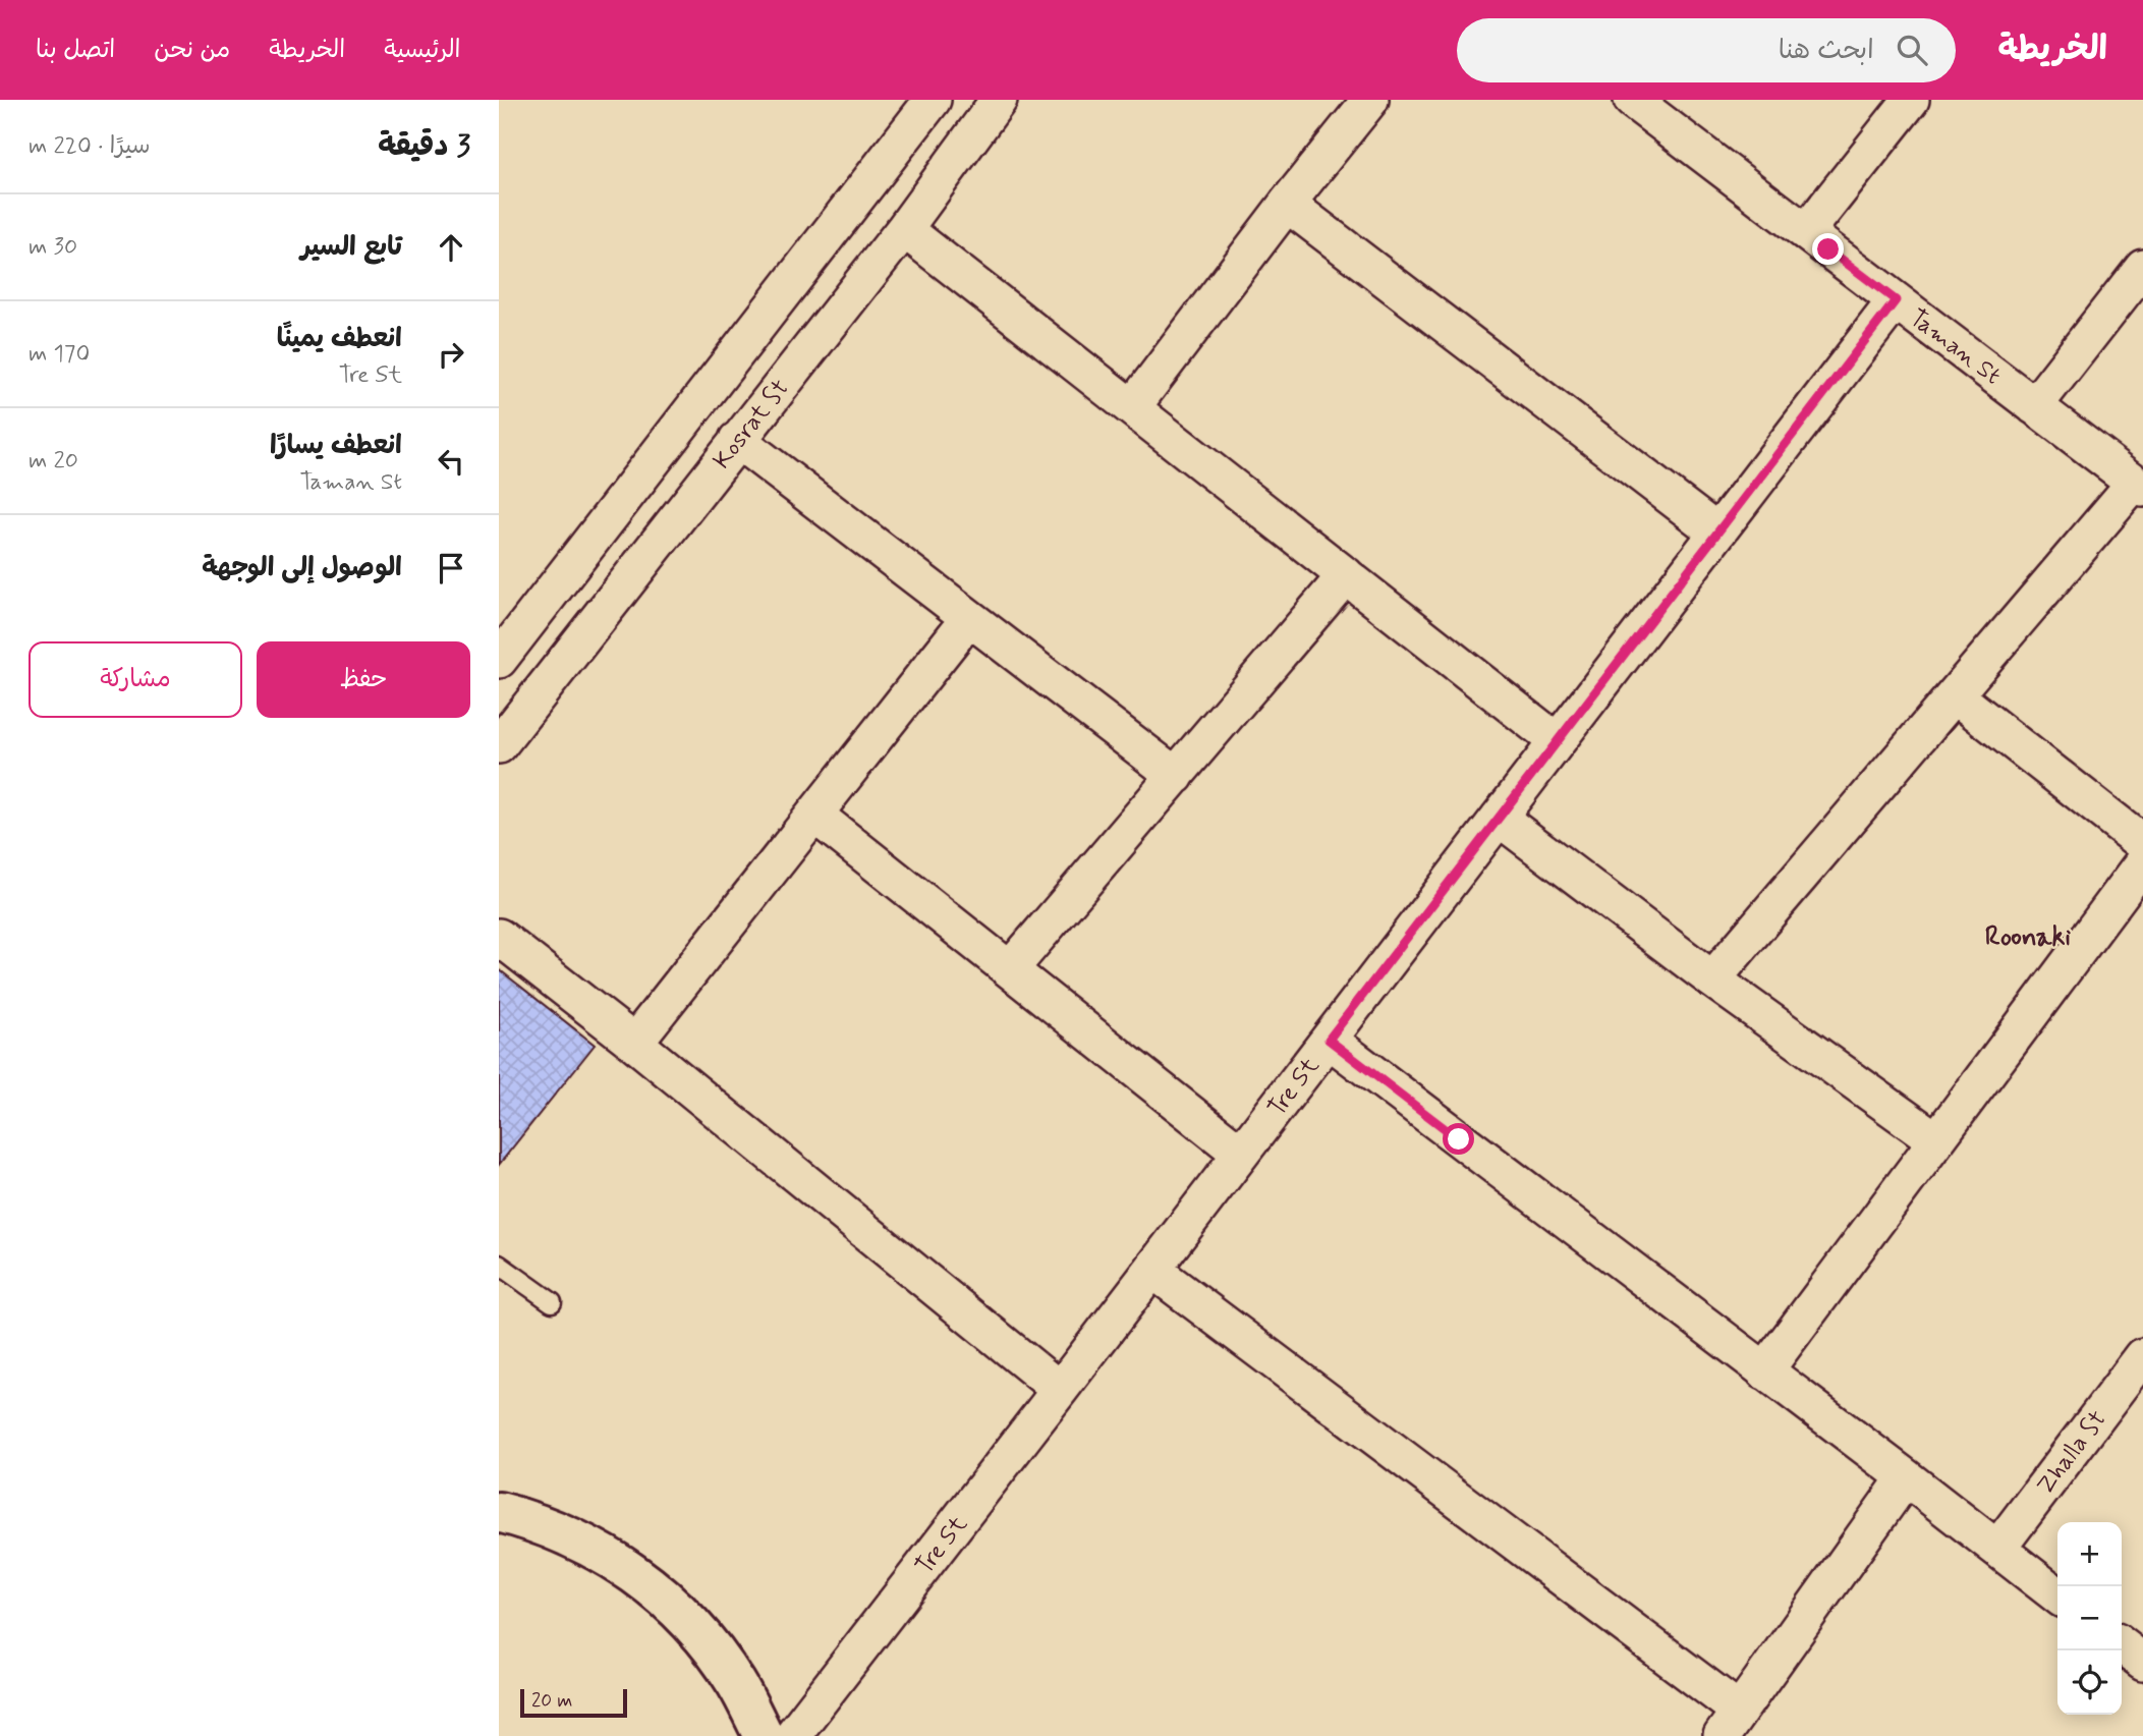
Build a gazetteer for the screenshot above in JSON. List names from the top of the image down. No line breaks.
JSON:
{"streets":{"street":["Taman St","Kosrat St","Tre St","Zhalla St"]},"crossings":[["Taman St","Tre St"]],"districts":["Roonaki"],"scale_bar":"20 m","page":{"header":"الخريطة","search":"ابحث هنا","nav":["الرئيسية","الخريطة","من نحن","اتصل بنا"],"heading":["3 دقيقة","سيرًا · 220 m"],"list":[["تابع السير","30 m"],["انعطف يمينًا","Tre St","170 m"],["انعطف يسارًا","Taman St","20 m"],"الوصول إلى الوجهة"],"buttons":["حفظ","مشاركة"],"map_buttons":["+","−"],"scale":"20 m"}}
